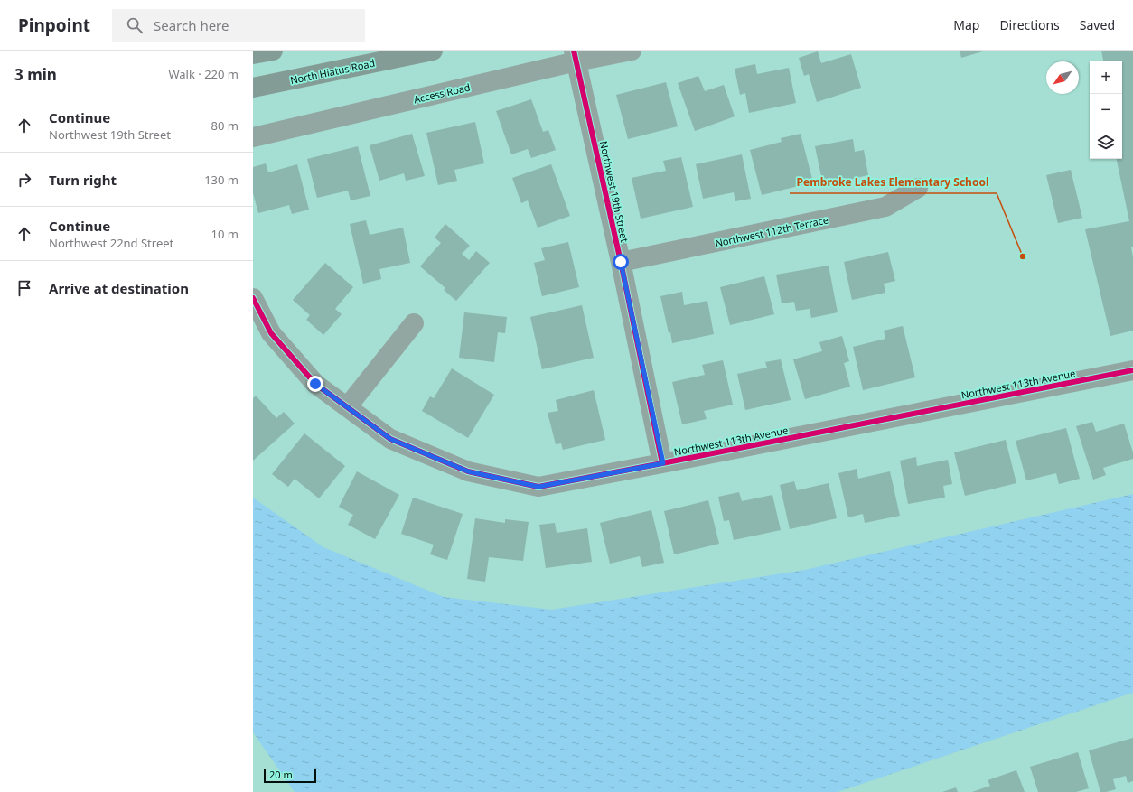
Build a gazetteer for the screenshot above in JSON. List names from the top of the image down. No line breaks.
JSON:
{"streets":{"main road":["North Hiatus Road"],"street":["Access Road","Northwest 19th Street","Northwest 112th Terrace","Northwest 113th Avenue"]},"crossings":[["Access Road","Northwest 19th Street"],["Northwest 19th Street","Northwest 112th Terrace"],["Northwest 19th Street","Northwest 113th Avenue"]],"places":["Pembroke Lakes Elementary School"],"scale_bar":"20 m","north":"bottom left","page":{"header":"Pinpoint","search":"Search here","nav":["Map","Directions","Saved"],"heading":["3 min","Walk · 220 m"],"map_buttons":["+","−"],"list":[["Continue","Northwest 19th Street","80 m"],["Turn right","130 m"],["Continue","Northwest 22nd Street","10 m"],"Arrive at destination"],"scale":"20 m"}}
